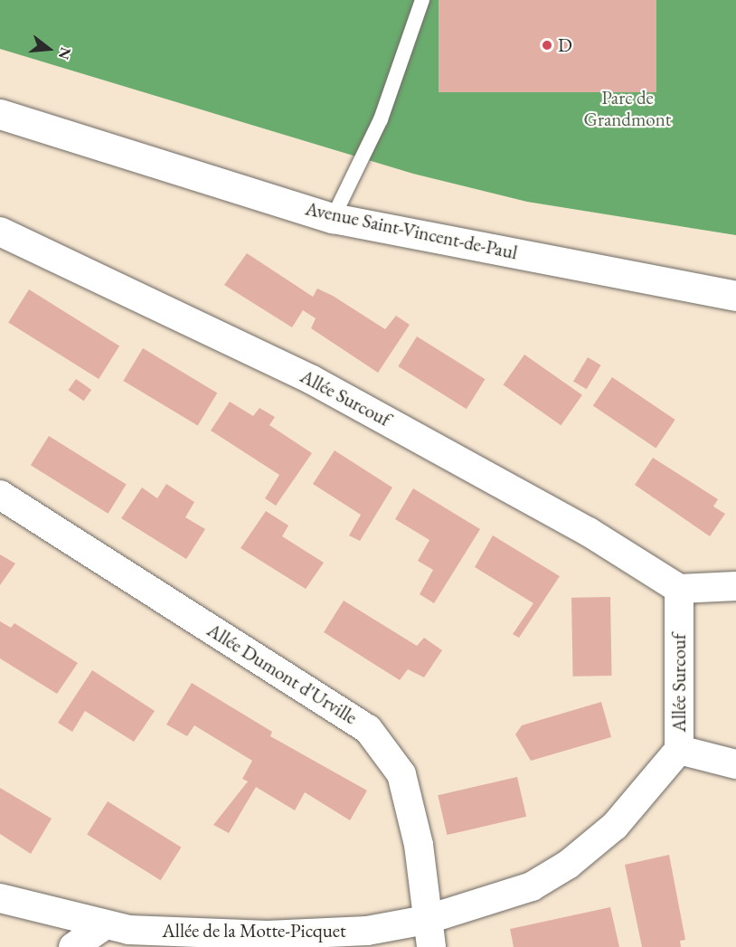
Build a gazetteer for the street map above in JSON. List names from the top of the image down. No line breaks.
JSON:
{"streets":{"street":["Avenue Saint-Vincent-de-Paul","Allée Surcouf","Allée Dumont d'Urville","Allée de la Motte-Picquet"]},"crossings":[["Allée Surcouf","Allée de la Motte-Picquet"],["Allée Dumont d'Urville","Allée de la Motte-Picquet"]],"parks":["Parc de Grandmont"],"places":["D"],"north":"right"}
